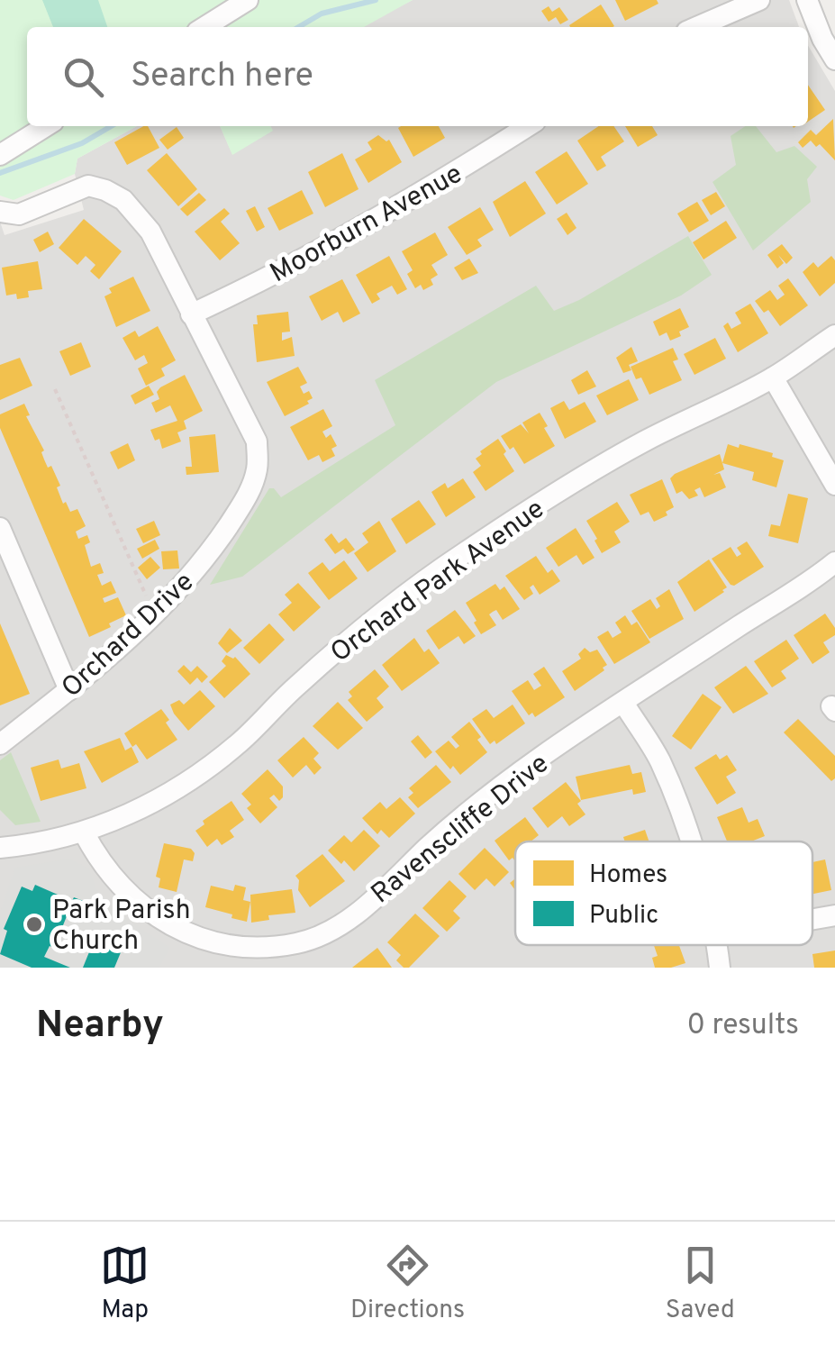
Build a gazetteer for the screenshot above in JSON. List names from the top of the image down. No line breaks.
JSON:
{"streets":{"street":["Moorburn Avenue","Orchard Park Avenue","Orchard Drive","Ravenscliffe Drive"]},"crossings":[["Moorburn Avenue","Orchard Drive"],["Orchard Park Avenue","Ravenscliffe Drive"]],"places":["Park Parish Church"],"legend":["Homes","Public"],"page":{"search":"Search here","heading":["Nearby","0 results"],"nav":["Map","Directions","Saved"]}}
